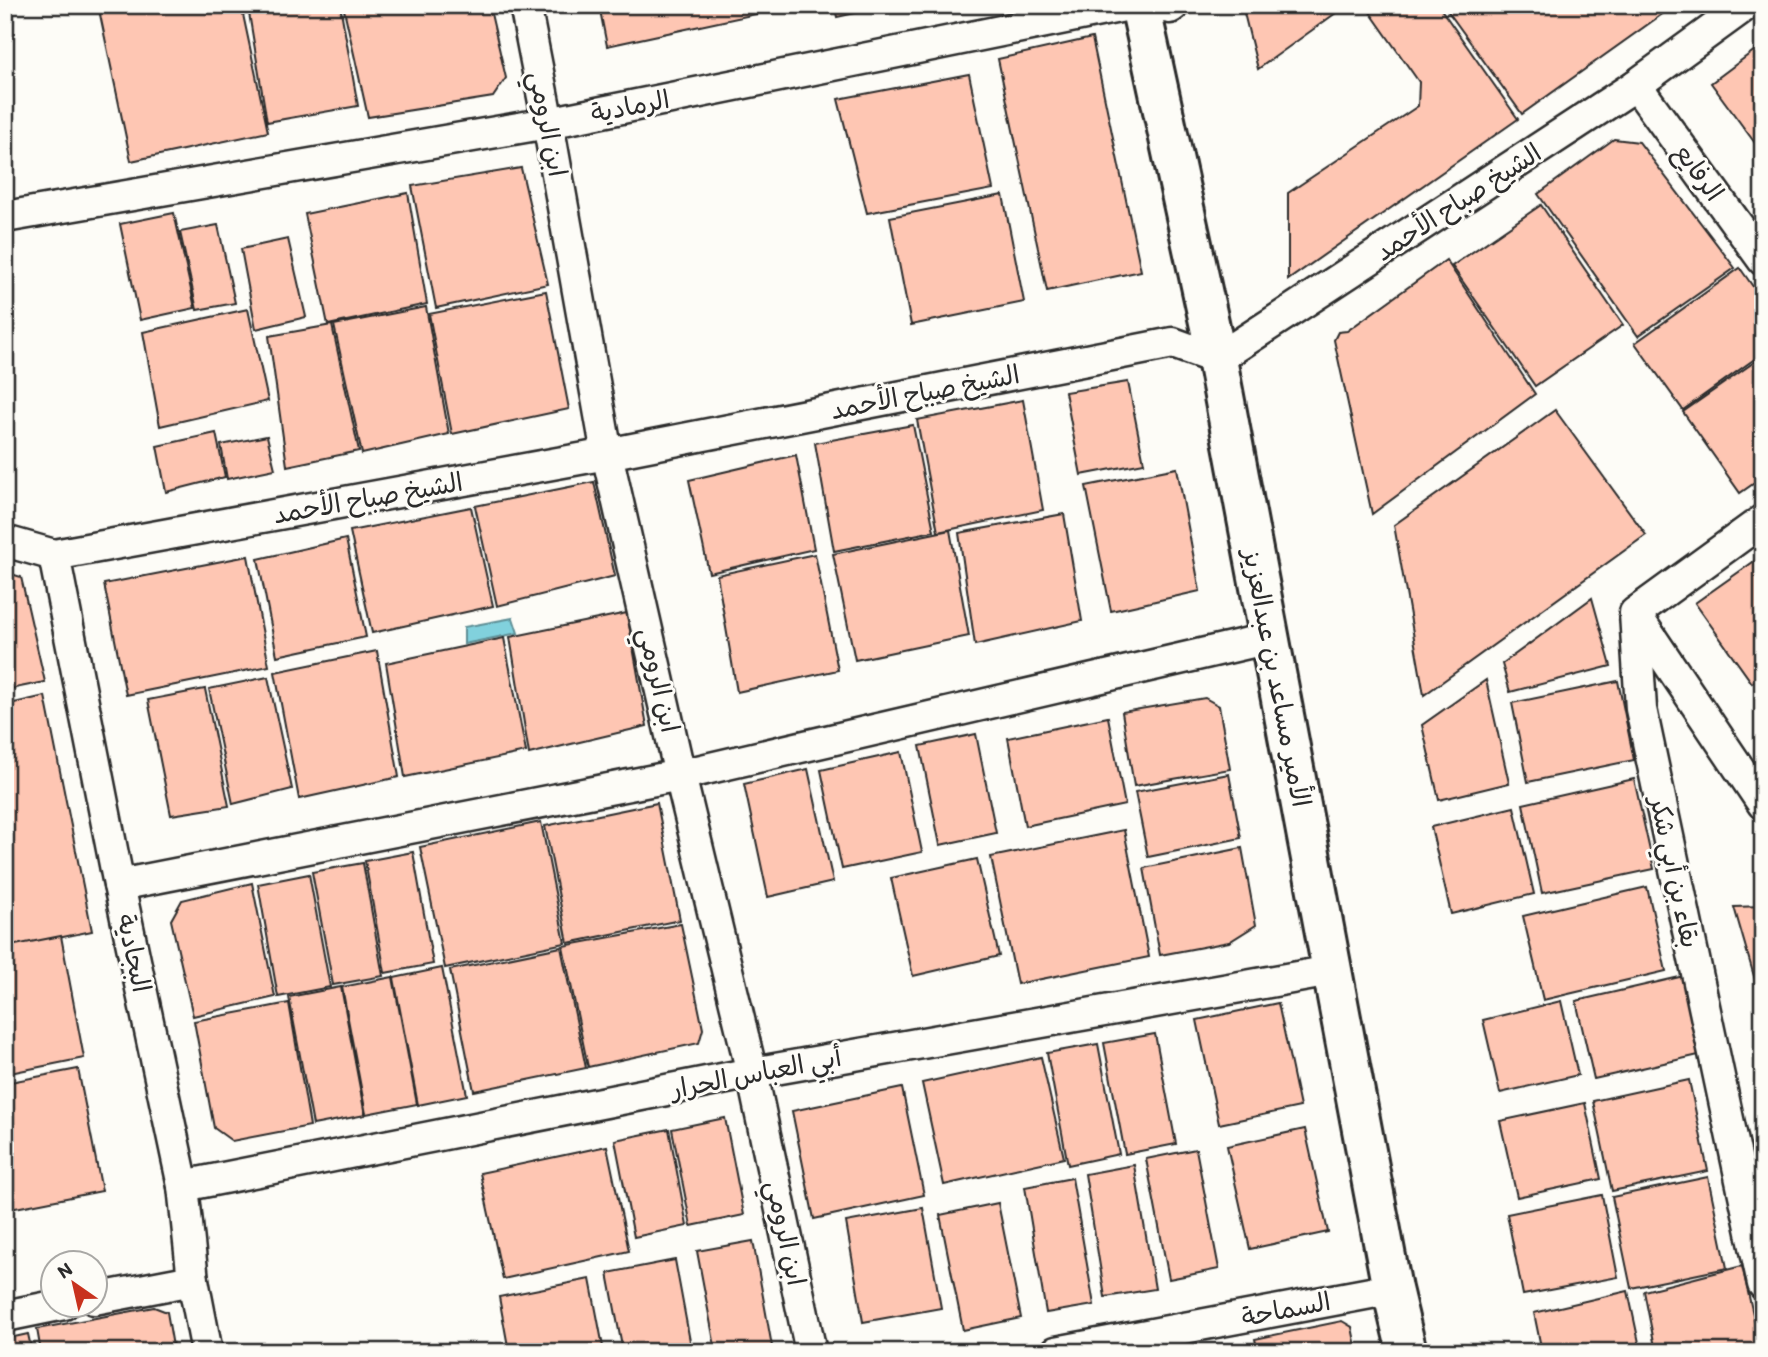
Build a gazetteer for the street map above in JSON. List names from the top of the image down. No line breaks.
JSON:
{"streets":{"street":["الرمادية","ابن الرومي","الرفايع","الشيخ صباح الأحمد","الأمير مساعد بن عبدالعزيز","بقاء بن أبي شكر","البجادية","أبي العباس الحرار","السماحة"]},"crossings":[["الرمادية","ابن الرومي"],["ابن الرومي","الشيخ صباح الأحمد"],["ابن الرومي","أبي العباس الحرار"],["الرفايع","الشيخ صباح الأحمد"],["الشيخ صباح الأحمد","الأمير مساعد بن عبدالعزيز"],["الشيخ صباح الأحمد","البجادية"],["الأمير مساعد بن عبدالعزيز","أبي العباس الحرار"],["الأمير مساعد بن عبدالعزيز","السماحة"],["البجادية","أبي العباس الحرار"]],"north":"top left"}
